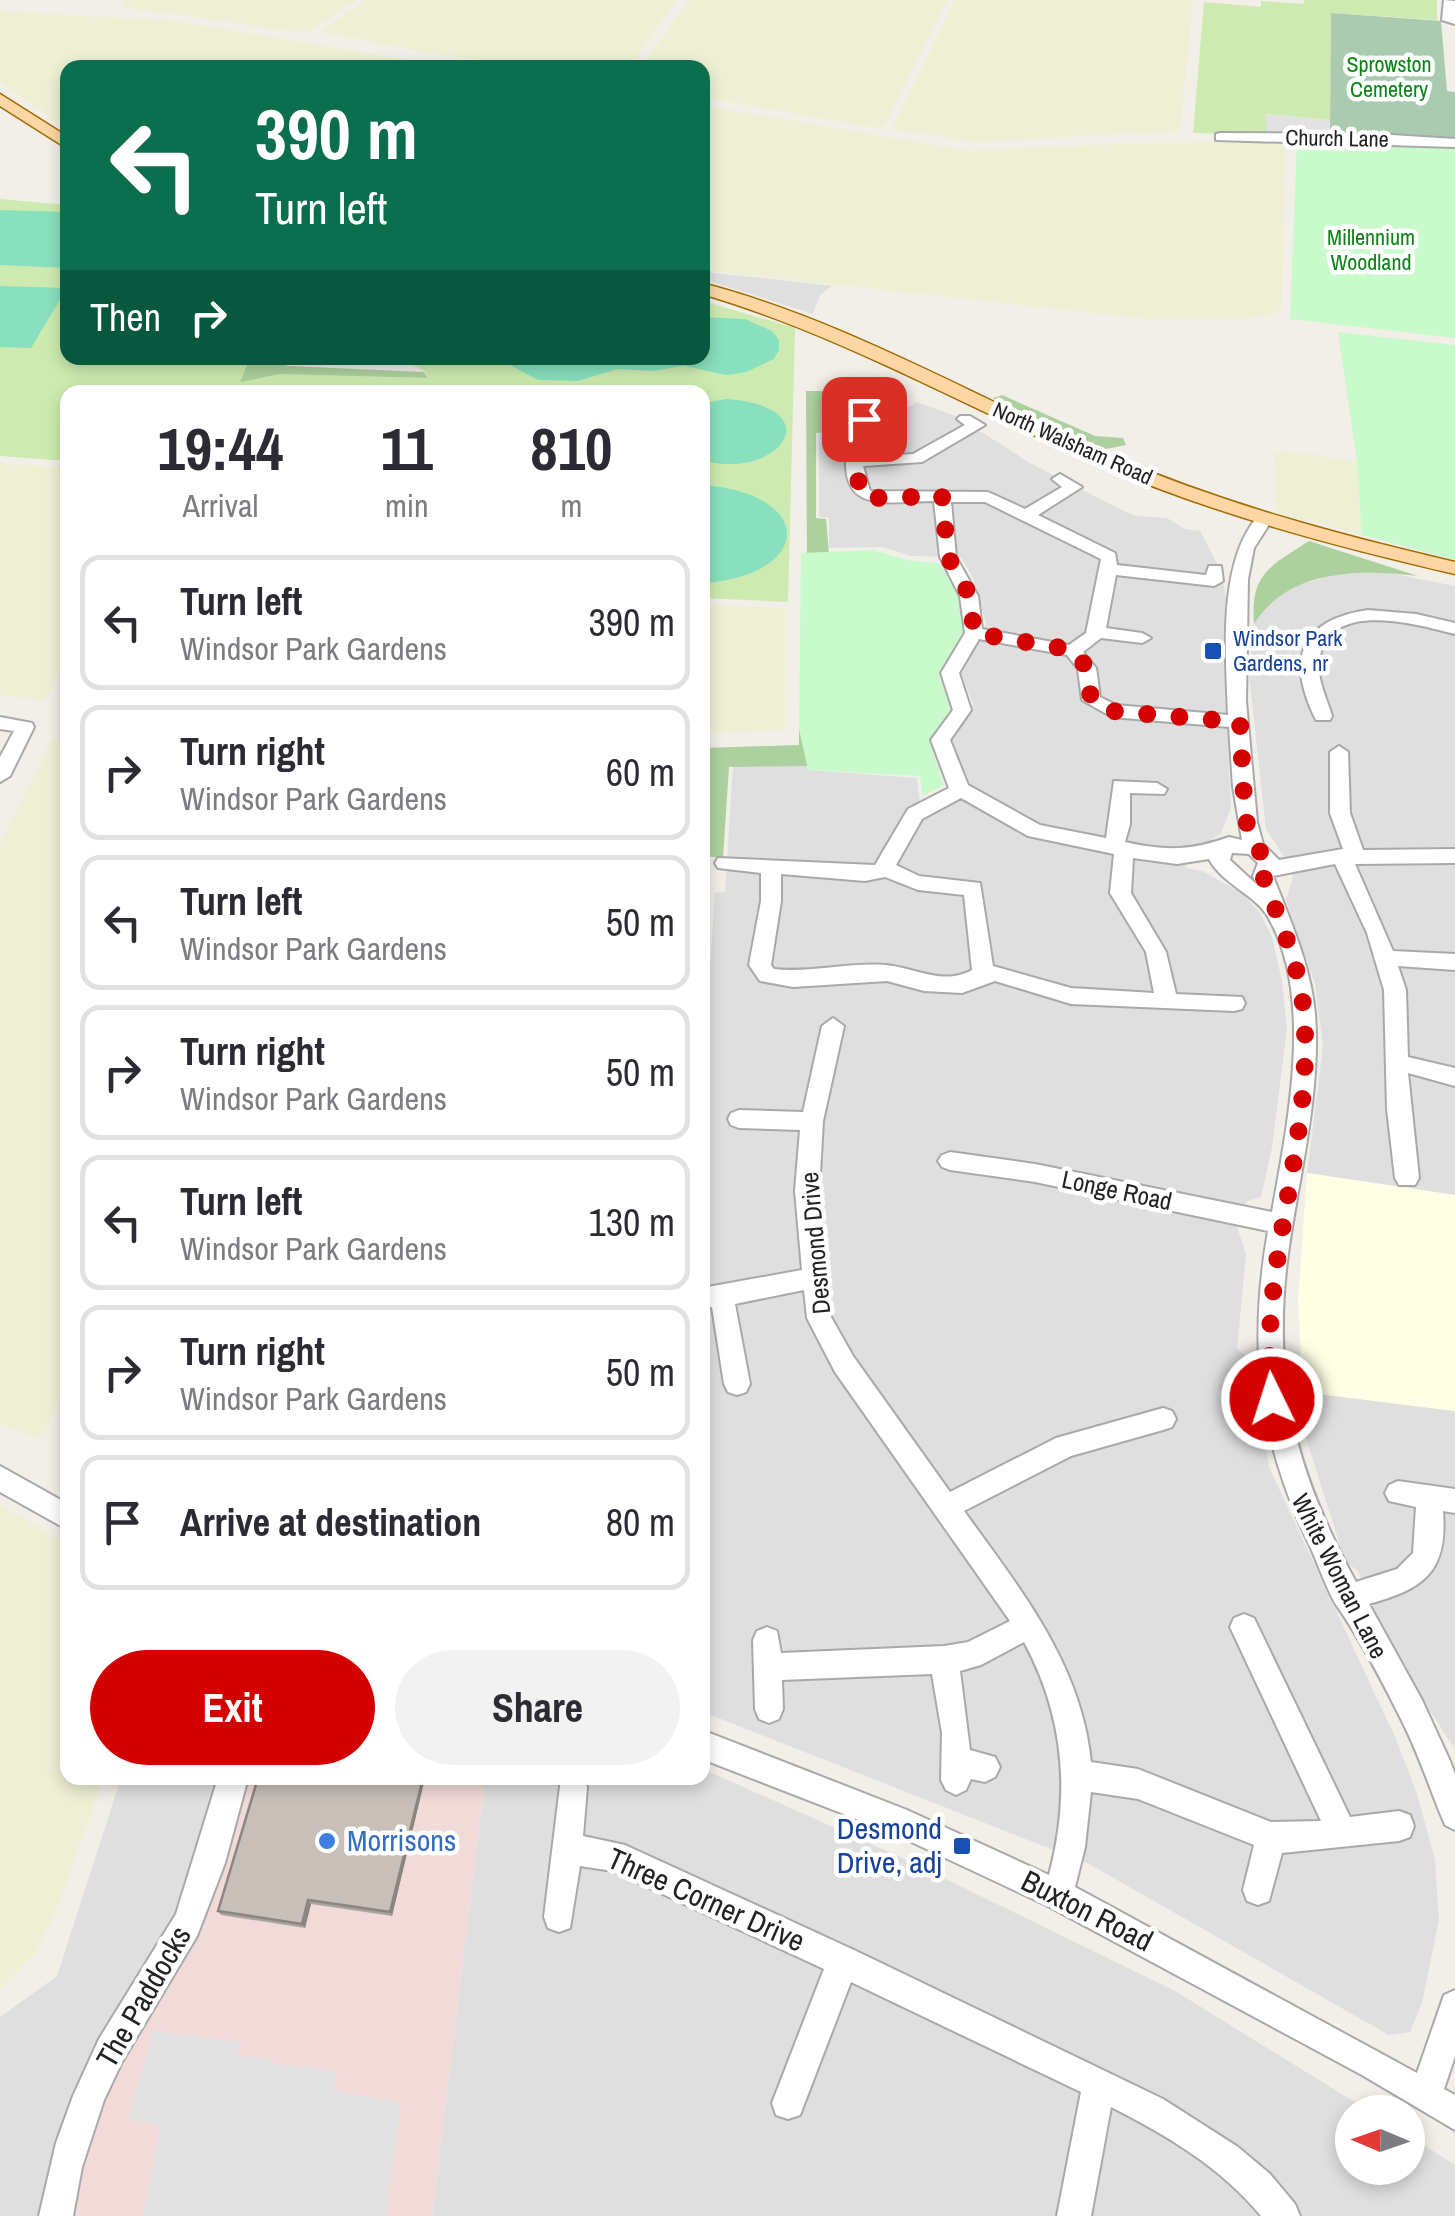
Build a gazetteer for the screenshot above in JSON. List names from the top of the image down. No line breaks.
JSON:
{"streets":{"main road":["North Walsham Road"],"street":["Church Lane","Longe Road","Desmond Drive","White Woman Lane","Three Corner Drive","Buxton Road","The Paddocks"]},"crossings":[["North Walsham Road","White Woman Lane"],["Longe Road","White Woman Lane"],["Desmond Drive","Buxton Road"]],"parks":["Sprowston Cemetery","Millennium Woodland"],"places":{"transit":["Windsor Park Gardens, nr","Desmond Drive, adj"],"other":["Morrisons"]},"north":"left","page":{"turn":["390 m","Turn left"],"then":"Then","eta":["19:44","Arrival","11","min","810","m"],"list":[{"name":"Turn left","note":"Windsor Park Gardens","value":"390 m"},{"name":"Turn right","note":"Windsor Park Gardens","value":"60 m"},{"name":"Turn left","note":"Windsor Park Gardens","value":"50 m"},{"name":"Turn right","note":"Windsor Park Gardens","value":"50 m"},{"name":"Turn left","note":"Windsor Park Gardens","value":"130 m"},{"name":"Turn right","note":"Windsor Park Gardens","value":"50 m"},{"name":"Arrive at destination","value":"80 m"}],"buttons":["Exit","Share"]}}
